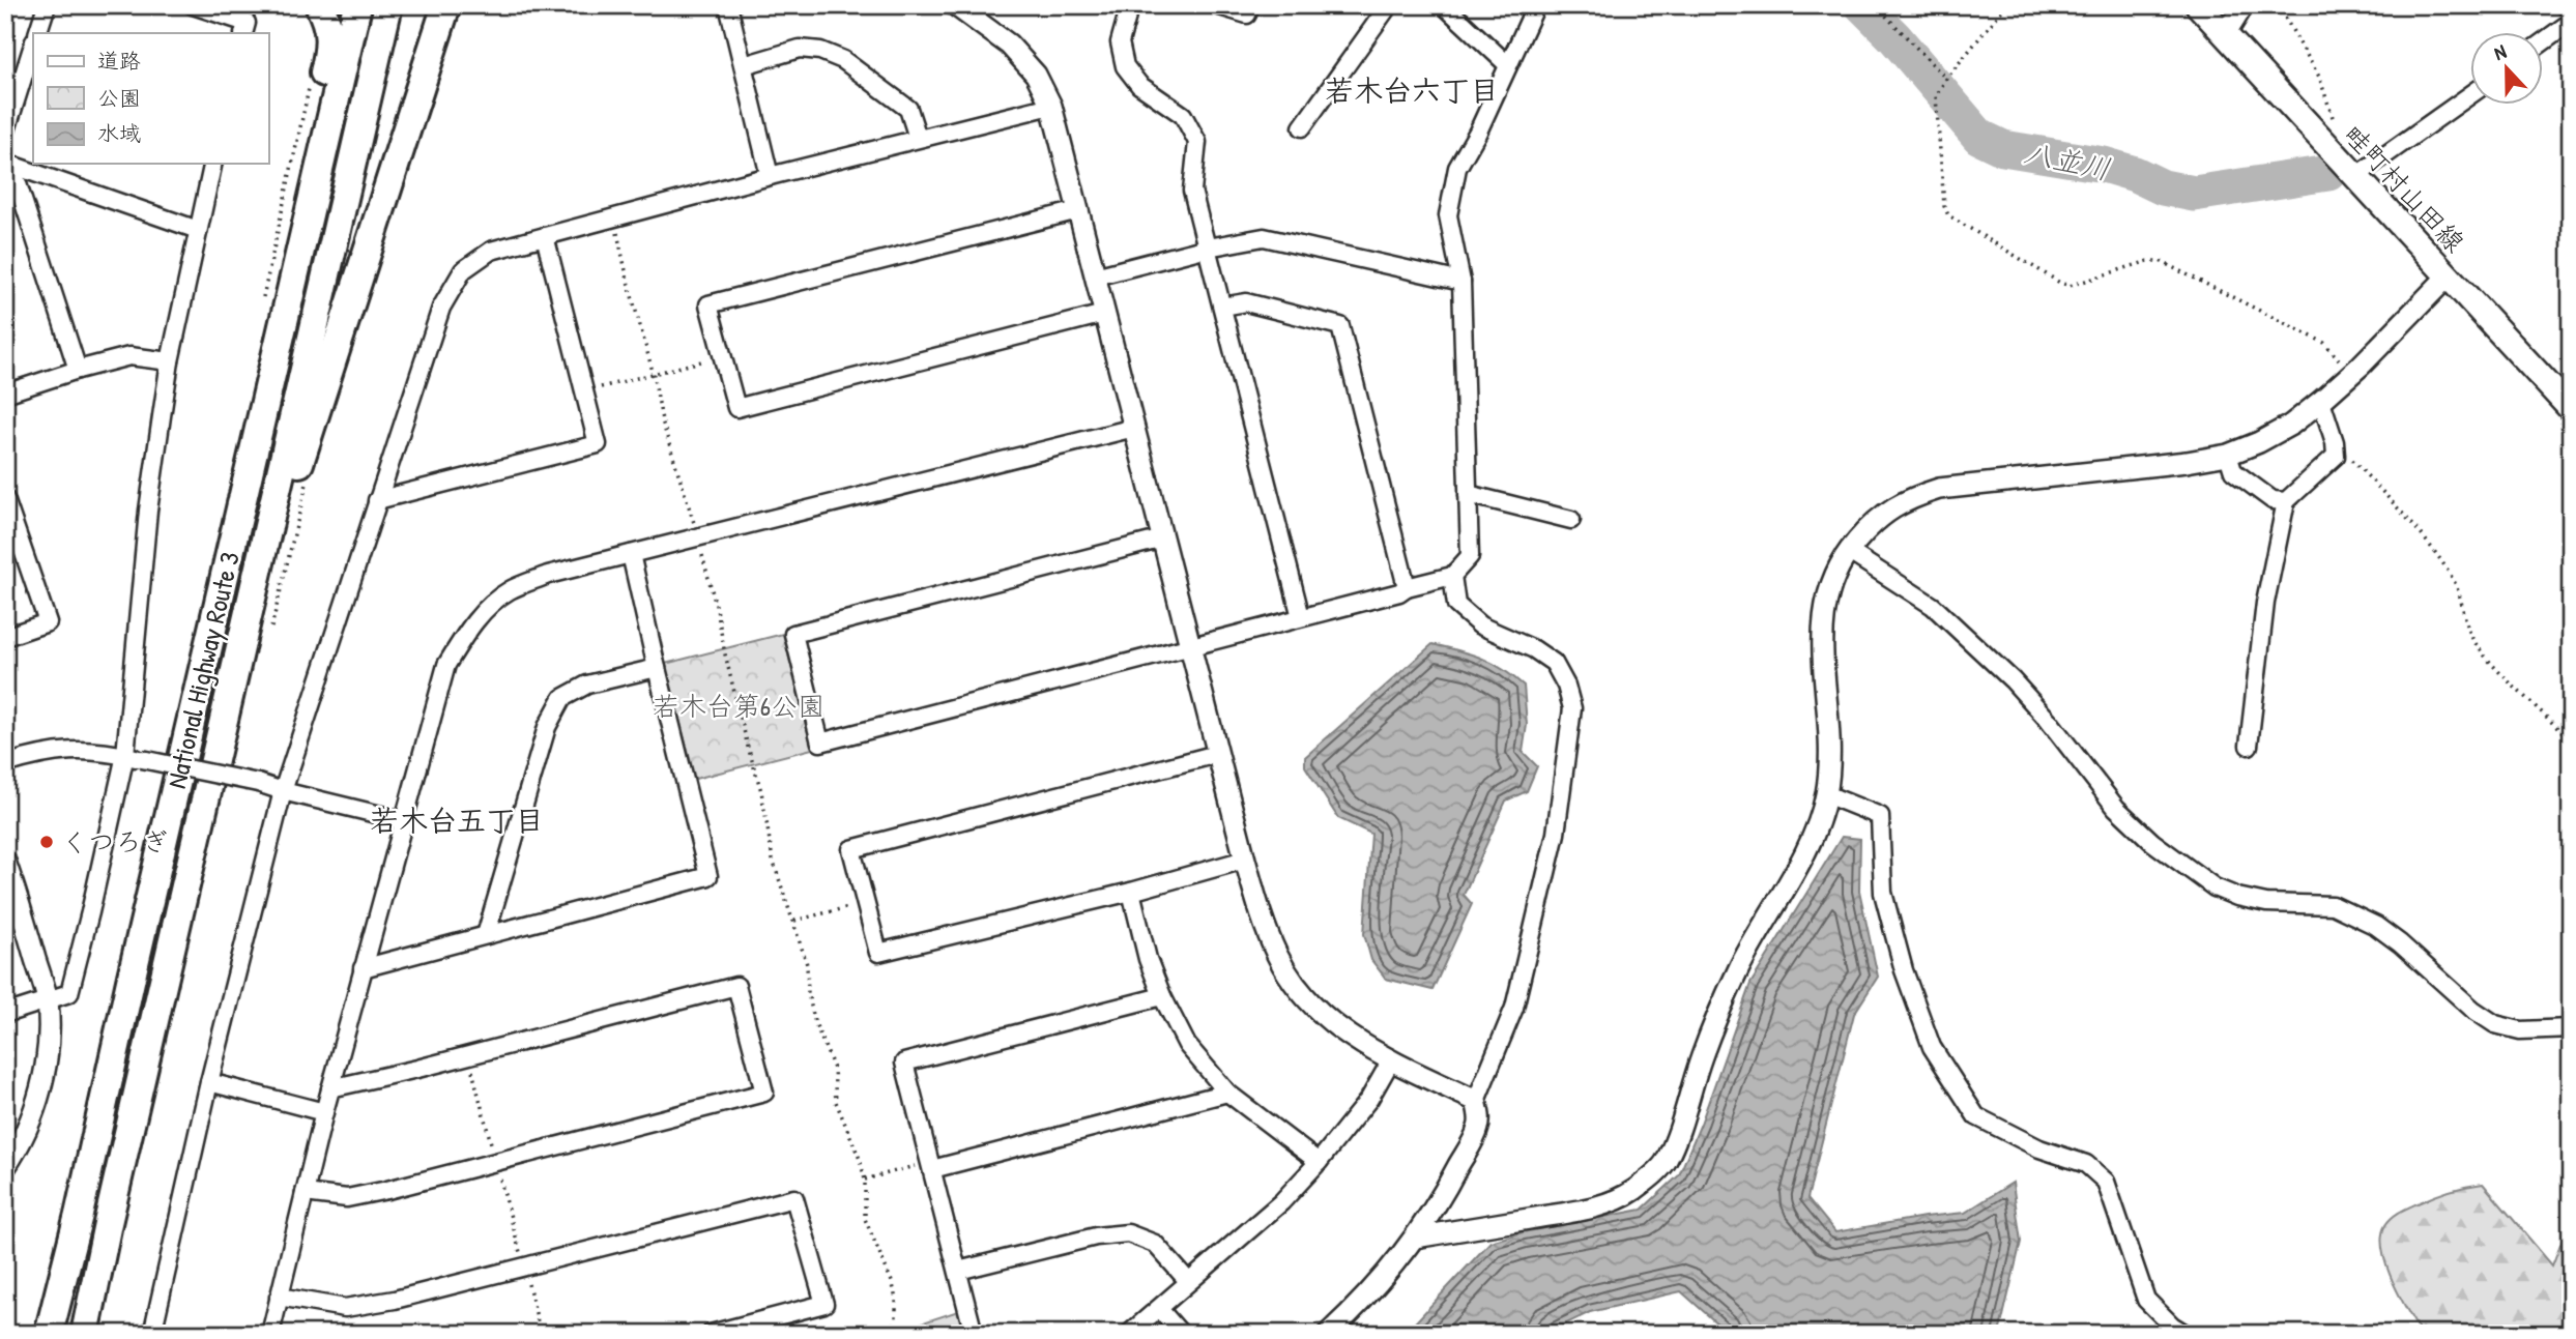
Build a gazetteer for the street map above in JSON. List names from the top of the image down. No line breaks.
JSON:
{"streets":{"highway":["National Highway Route 3"],"main road":["畦町村山田線"]},"districts":["若木台六丁目","若木台五丁目"],"water":["八並川"],"parks":["若木台第6公園"],"places":["くつろぎ"],"legend":["道路","公園","水域"],"north":"top"}
